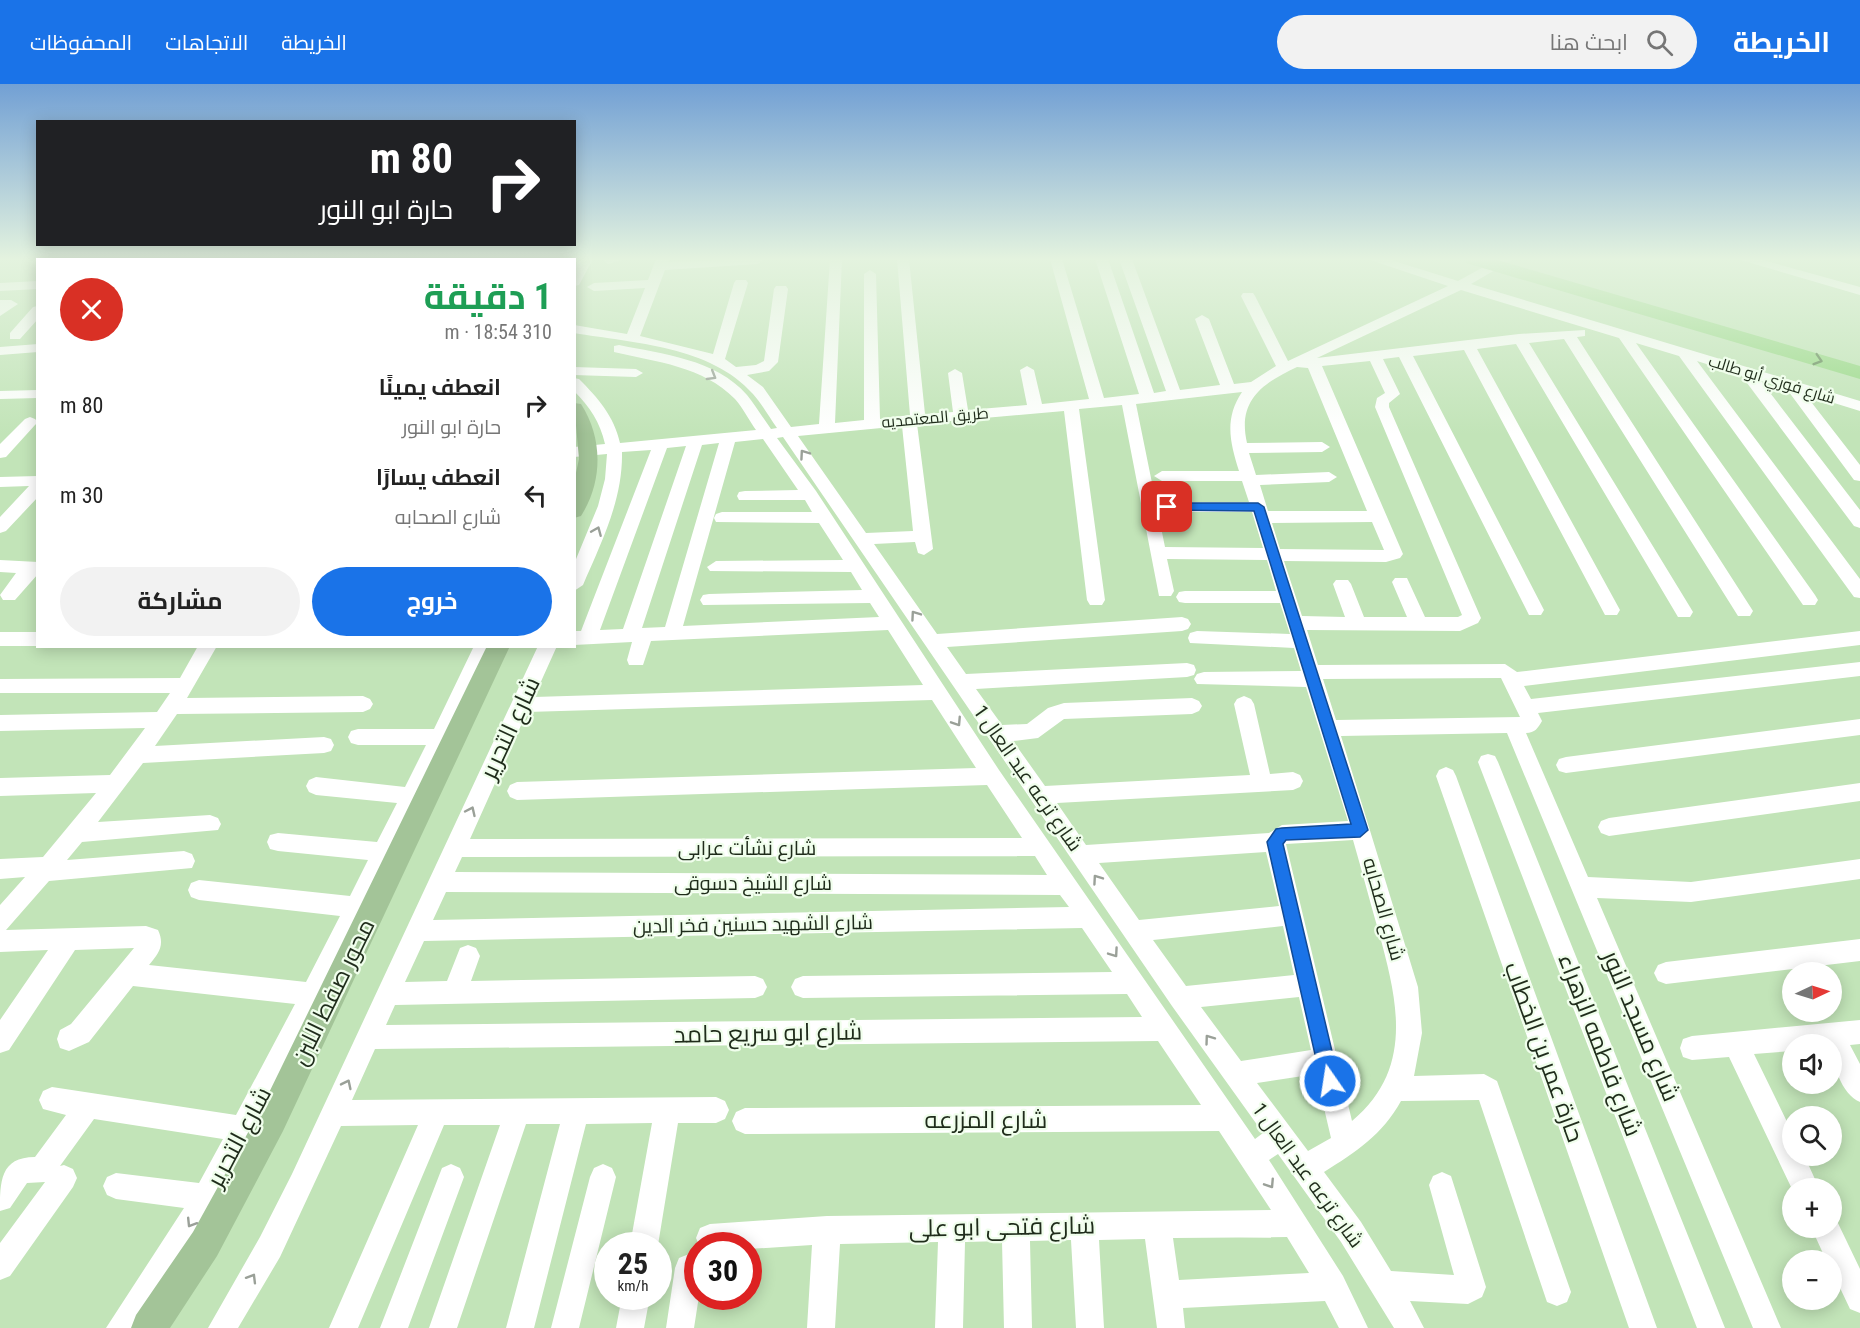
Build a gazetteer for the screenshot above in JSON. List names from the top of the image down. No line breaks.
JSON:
{"streets":{"main road":["محور صفط اللبن"],"street":["شارع فوزي أبو طالب","طريق المعتمديه","شارع التحرير","شارع ترعه عبد العال 1","شارع نشأت عرابى","شارع الشيخ دسوقى","شارع الصحابه","شارع الشهيد حسنين فخر الدين","شارع مسجد النور","شارع ابو سريع حامد","شارع فاطمه الزهراء","حارة عمر بن الخطاب","شارع المزرعه","شارع فتحى ابو على"]},"crossings":[["طريق المعتمديه","شارع ترعه عبد العال 1"],["طريق المعتمديه","شارع الصحابه"],["شارع التحرير","شارع نشأت عرابى"],["شارع التحرير","شارع الشيخ دسوقى"],["شارع التحرير","شارع الشهيد حسنين فخر الدين"],["شارع التحرير","شارع ابو سريع حامد"],["شارع ترعه عبد العال 1","شارع نشأت عرابى"],["شارع ترعه عبد العال 1","شارع الشيخ دسوقى"],["شارع ترعه عبد العال 1","شارع الصحابه"],["شارع ترعه عبد العال 1","شارع الشهيد حسنين فخر الدين"],["شارع ترعه عبد العال 1","شارع ابو سريع حامد"],["شارع ترعه عبد العال 1","شارع المزرعه"],["شارع ترعه عبد العال 1","شارع فتحى ابو على"]],"north":"right","page":{"header":"الخريطة","search":"ابحث هنا","nav":["الخريطة","الاتجاهات","المحفوظات"],"turn":["80 m","حارة ابو النور"],"heading":["1 دقيقة","310 m · 18:54"],"list":[{"name":"انعطف يمينًا","note":"حارة ابو النور","value":"80 m"},{"name":"انعطف يسارًا","note":"شارع الصحابه","value":"30 m"}],"buttons":["خروج","مشاركة"],"map_buttons":["+","−"],"speed":"25 km/h","limit":"30"}}
